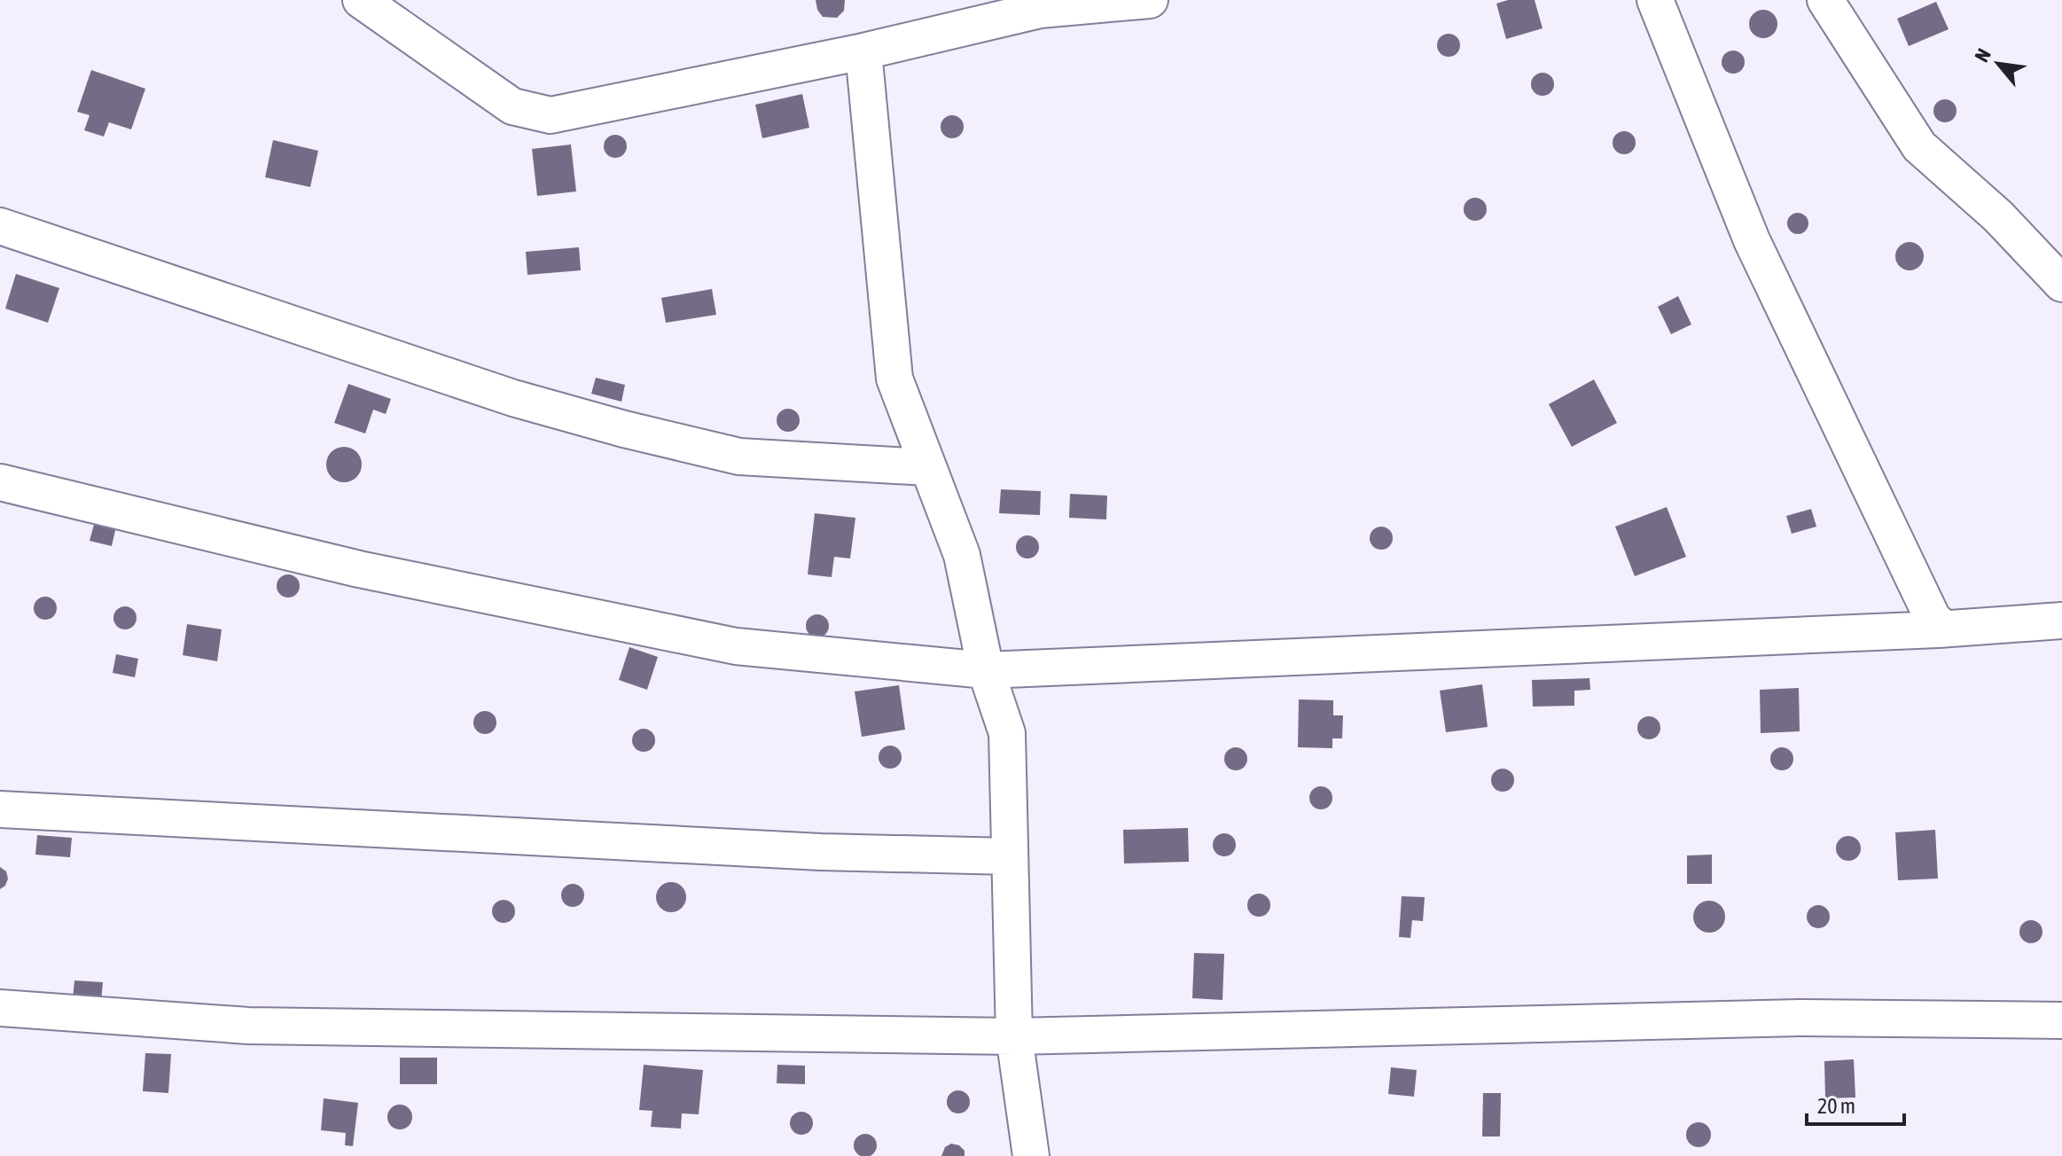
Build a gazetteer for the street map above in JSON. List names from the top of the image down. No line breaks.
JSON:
{"scale_bar":"20 m","north":"top left"}
